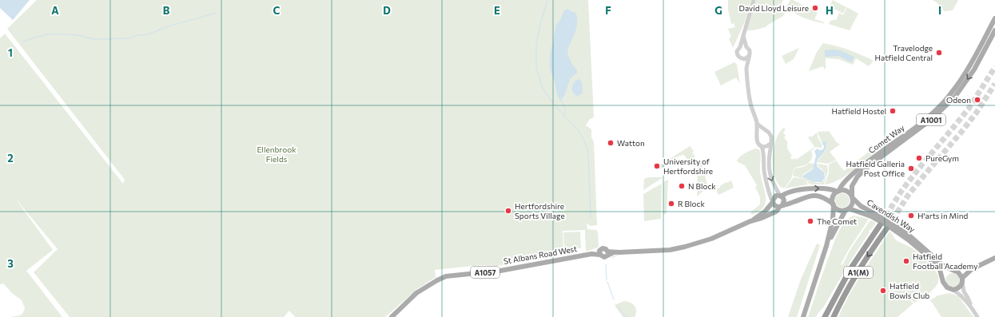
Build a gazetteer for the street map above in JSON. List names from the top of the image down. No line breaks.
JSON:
{"streets":{"highway":["A1(M)"],"main road":["A1001","Comet Way","Cavendish Way","St Albans Road West","A1057"]},"crossings":[["A1001","Comet Way"],["Comet Way","Cavendish Way"],["Comet Way","St Albans Road West"],["Cavendish Way","St Albans Road West"]],"parks":["Ellenbrook Fields"],"places":["David Lloyd Leisure","Travelodge Hatfield Central","Odeon","Hatfield Hostel","Watton","PureGym","University of Hertfordshire","Hatfield Galleria Post Office","N Block","R Block","Hertfordshire Sports Village","H'arts in Mind","The Comet","Hatfield Football Academy","Hatfield Bowls Club"],"grid":{"columns":["A","B","C","D","E","F","G","H","I"],"rows":["1","2","3"]}}
